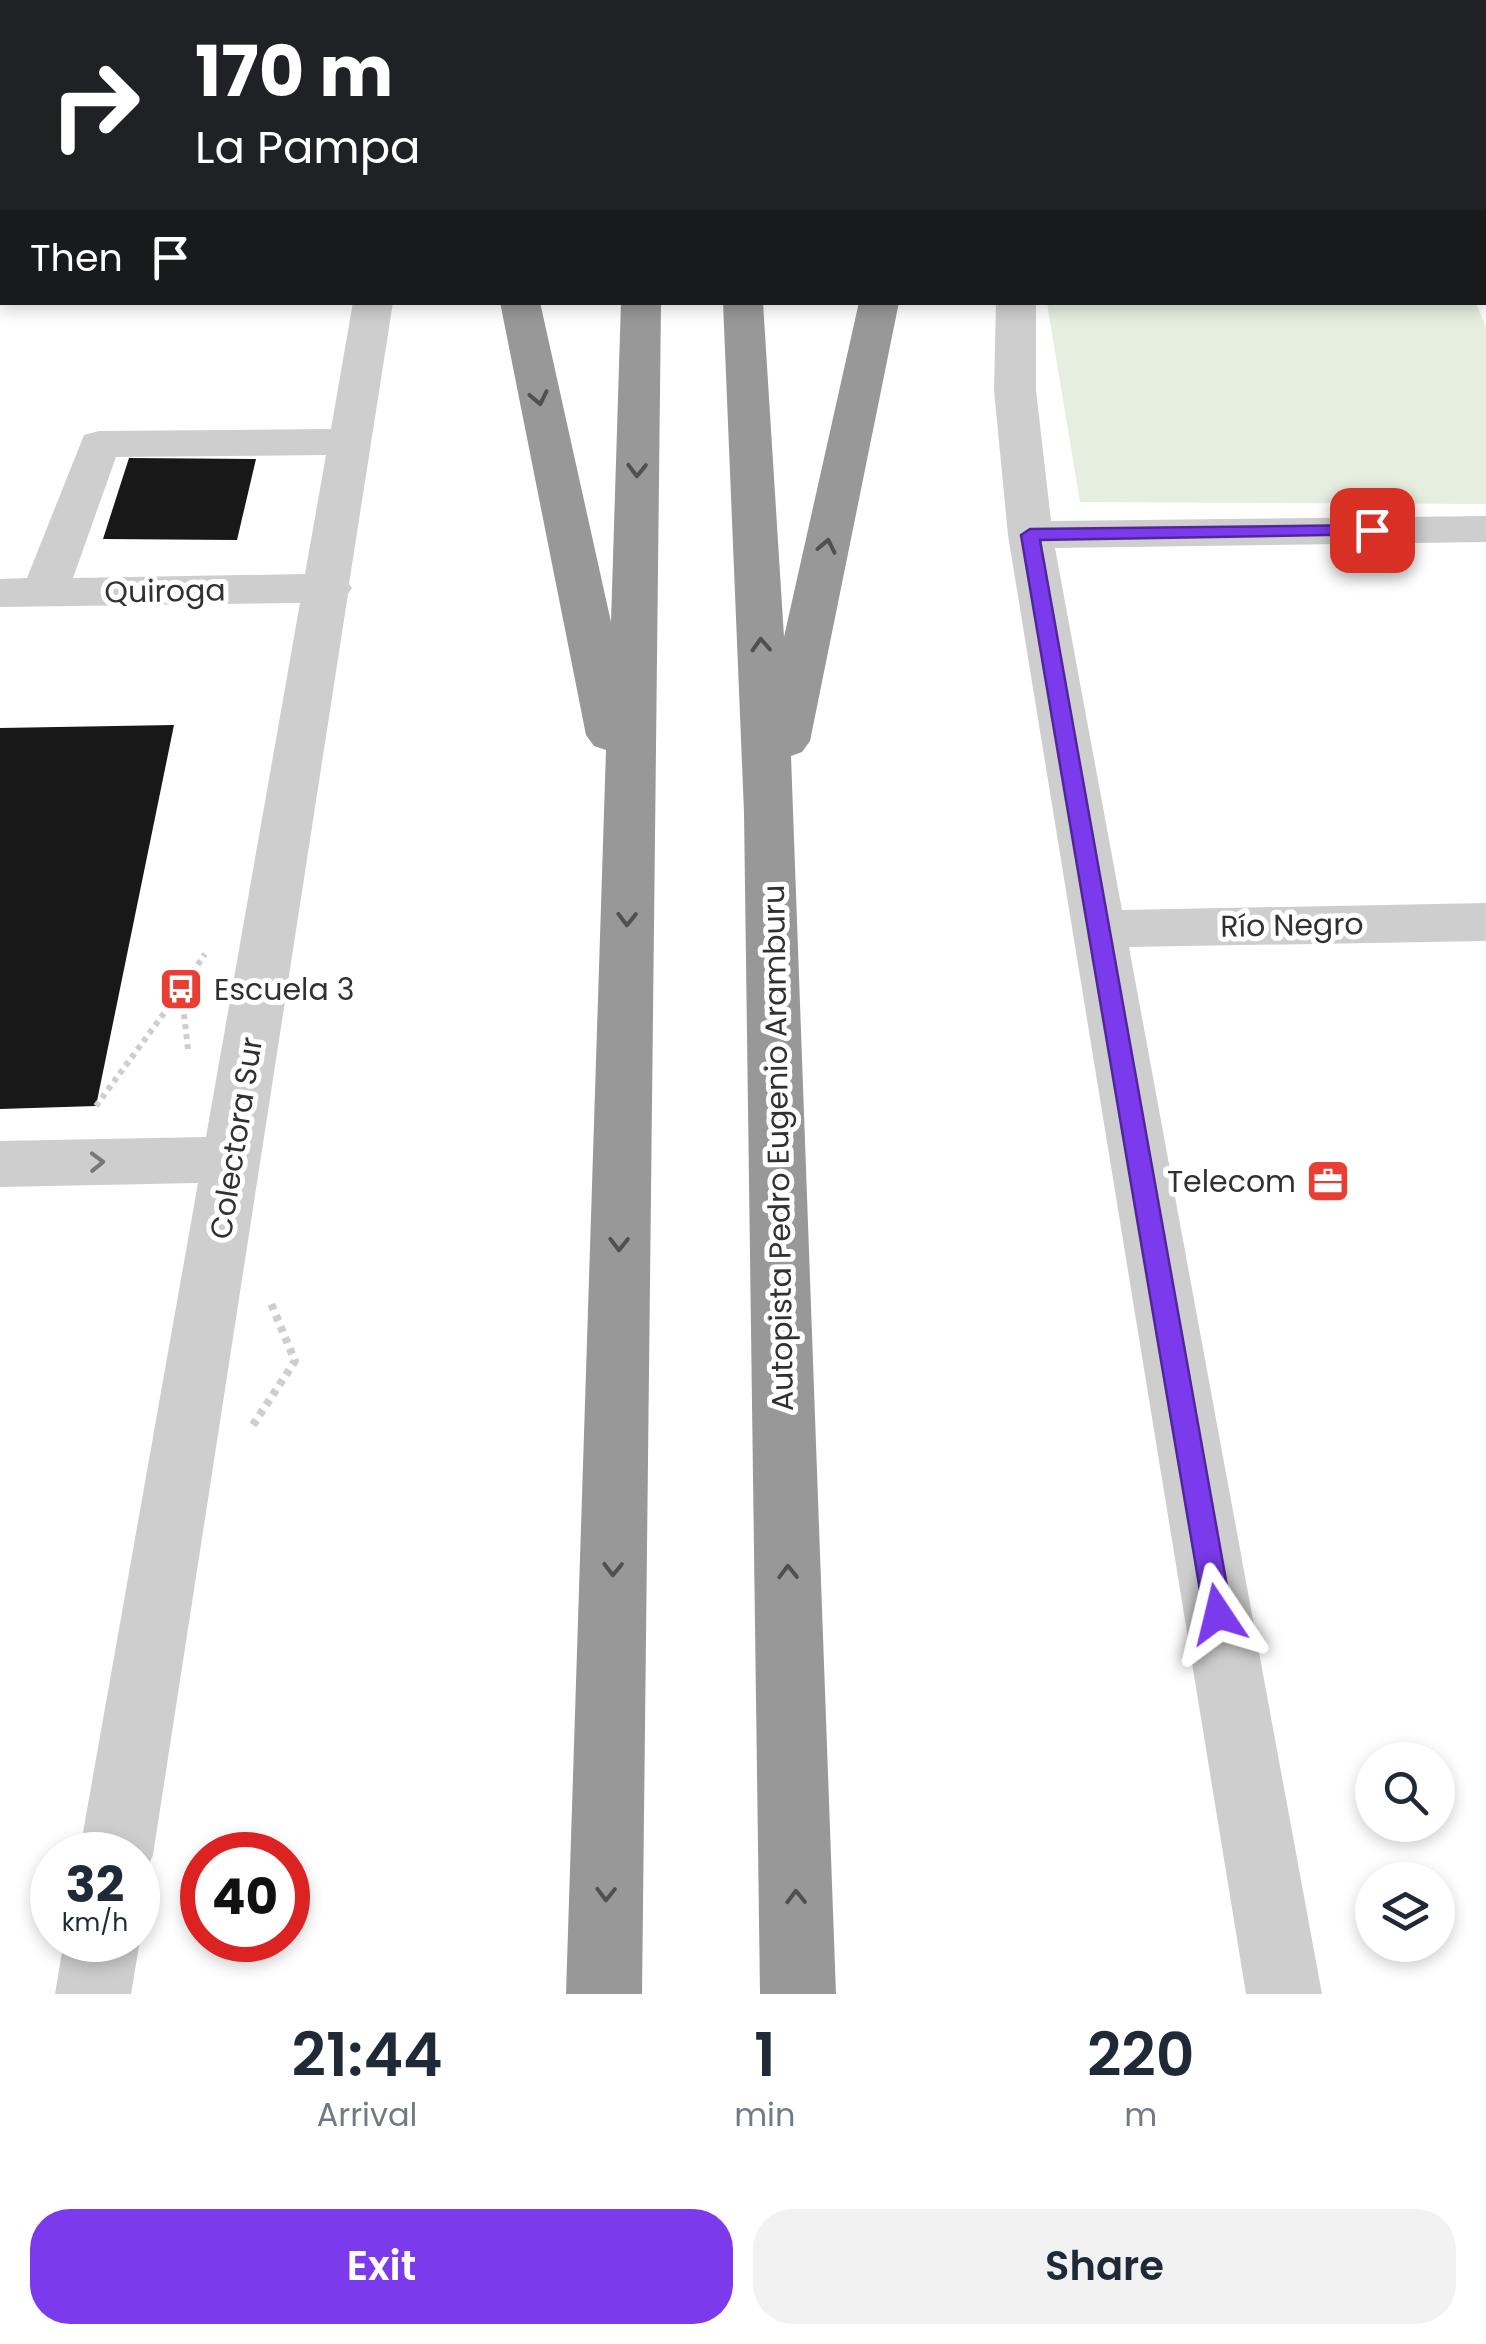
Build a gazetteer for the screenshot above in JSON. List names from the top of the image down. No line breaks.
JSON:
{"streets":{"highway":["Autopista Pedro Eugenio Aramburu"],"street":["Quiroga","Río Negro","Colectora Sur"]},"crossings":[["Quiroga","Colectora Sur"]],"places":{"bus stop":["Escuela 3"],"office":["Telecom"]},"page":{"turn":["170 m","La Pampa"],"then":"Then","speed":"32 km/h","limit":"40","eta":["21:44","Arrival","1","min","220","m"],"buttons":["Exit","Share"]}}
